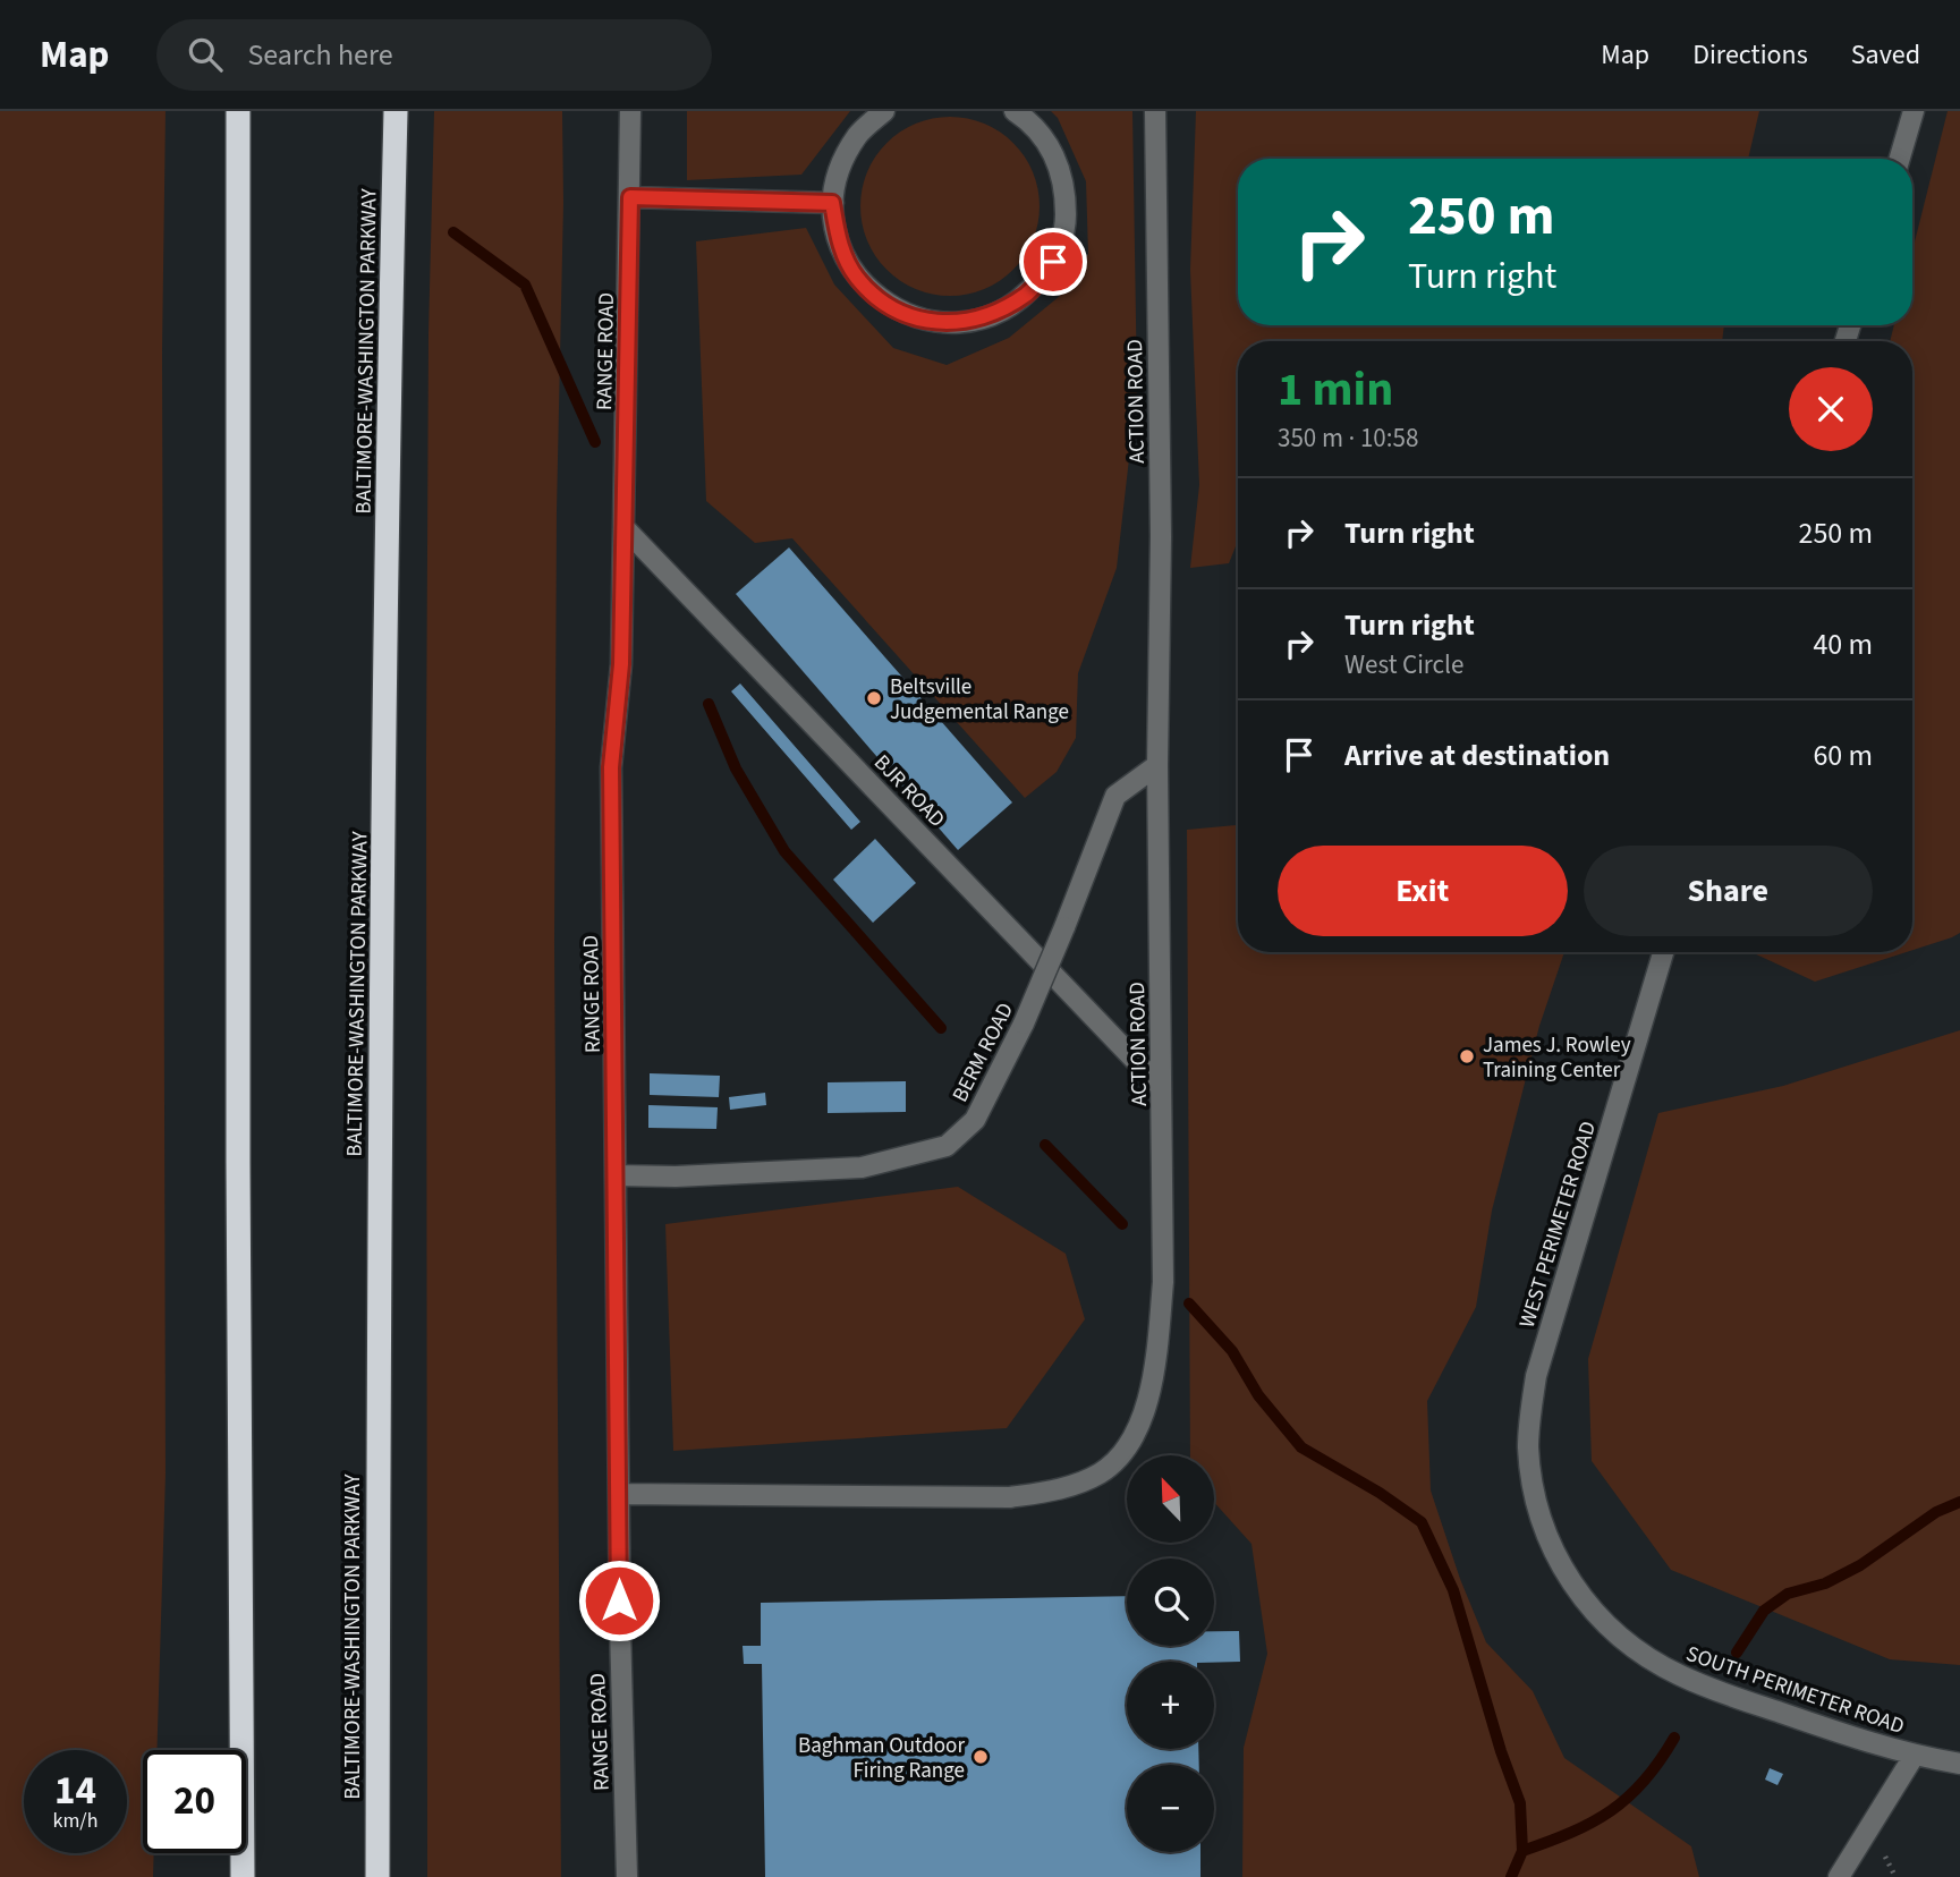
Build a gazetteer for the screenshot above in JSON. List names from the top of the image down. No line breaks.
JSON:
{"streets":{"highway":["BALTIMORE-WASHINGTON PARKWAY"],"lane":["RANGE ROAD","ACTION ROAD","BJR ROAD","BERM ROAD","WEST PERIMETER ROAD","SOUTH PERIMETER ROAD"]},"crossings":[["RANGE ROAD","ACTION ROAD"],["RANGE ROAD","BJR ROAD"],["RANGE ROAD","BERM ROAD"],["ACTION ROAD","BJR ROAD"],["ACTION ROAD","BERM ROAD"],["WEST PERIMETER ROAD","SOUTH PERIMETER ROAD"]],"places":["Beltsville Judgemental Range","James J. Rowley Training Center","Baghman Outdoor Firing Range"],"north":"top left","page":{"header":"Map","search":"Search here","nav":["Map","Directions","Saved"],"turn":["250 m","Turn right"],"heading":["1 min","350 m · 10:58"],"list":[{"name":"Turn right","value":"250 m"},{"name":"Turn right","note":"West Circle","value":"40 m"},{"name":"Arrive at destination","value":"60 m"}],"buttons":["Exit","Share"],"map_buttons":["+","−"],"speed":"14 km/h","limit":"20"}}
